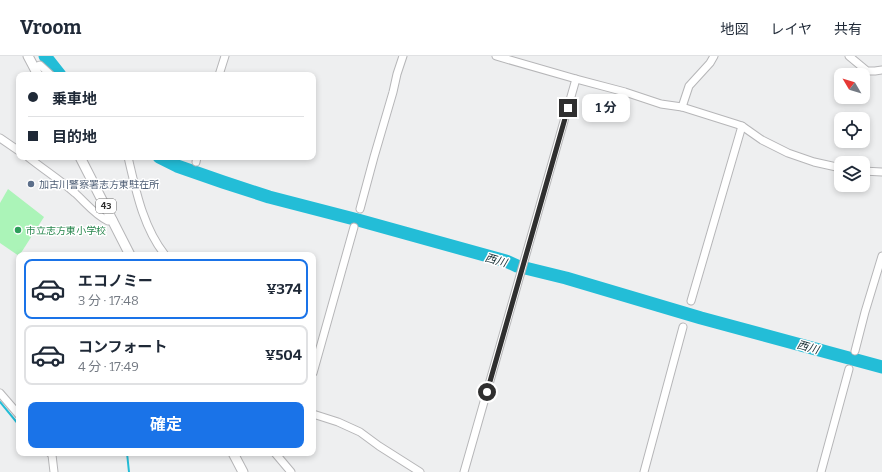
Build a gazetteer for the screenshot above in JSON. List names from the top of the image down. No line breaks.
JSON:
{"streets":{"main road":["43"]},"water":["西川"],"places":["加古川警察署志方東駐在所","市立志方東小学校"],"north":"top left","page":{"header":"Vroom","nav":["地図","レイヤ","共有"],"banner":["乗車地","目的地"],"bubble":"1 分","list":[{"name":"エコノミー","note":"3 分 · 17:48","value":"¥374"},{"name":"コンフォート","note":"4 分 · 17:49","value":"¥504"}],"buttons":"確定"}}
